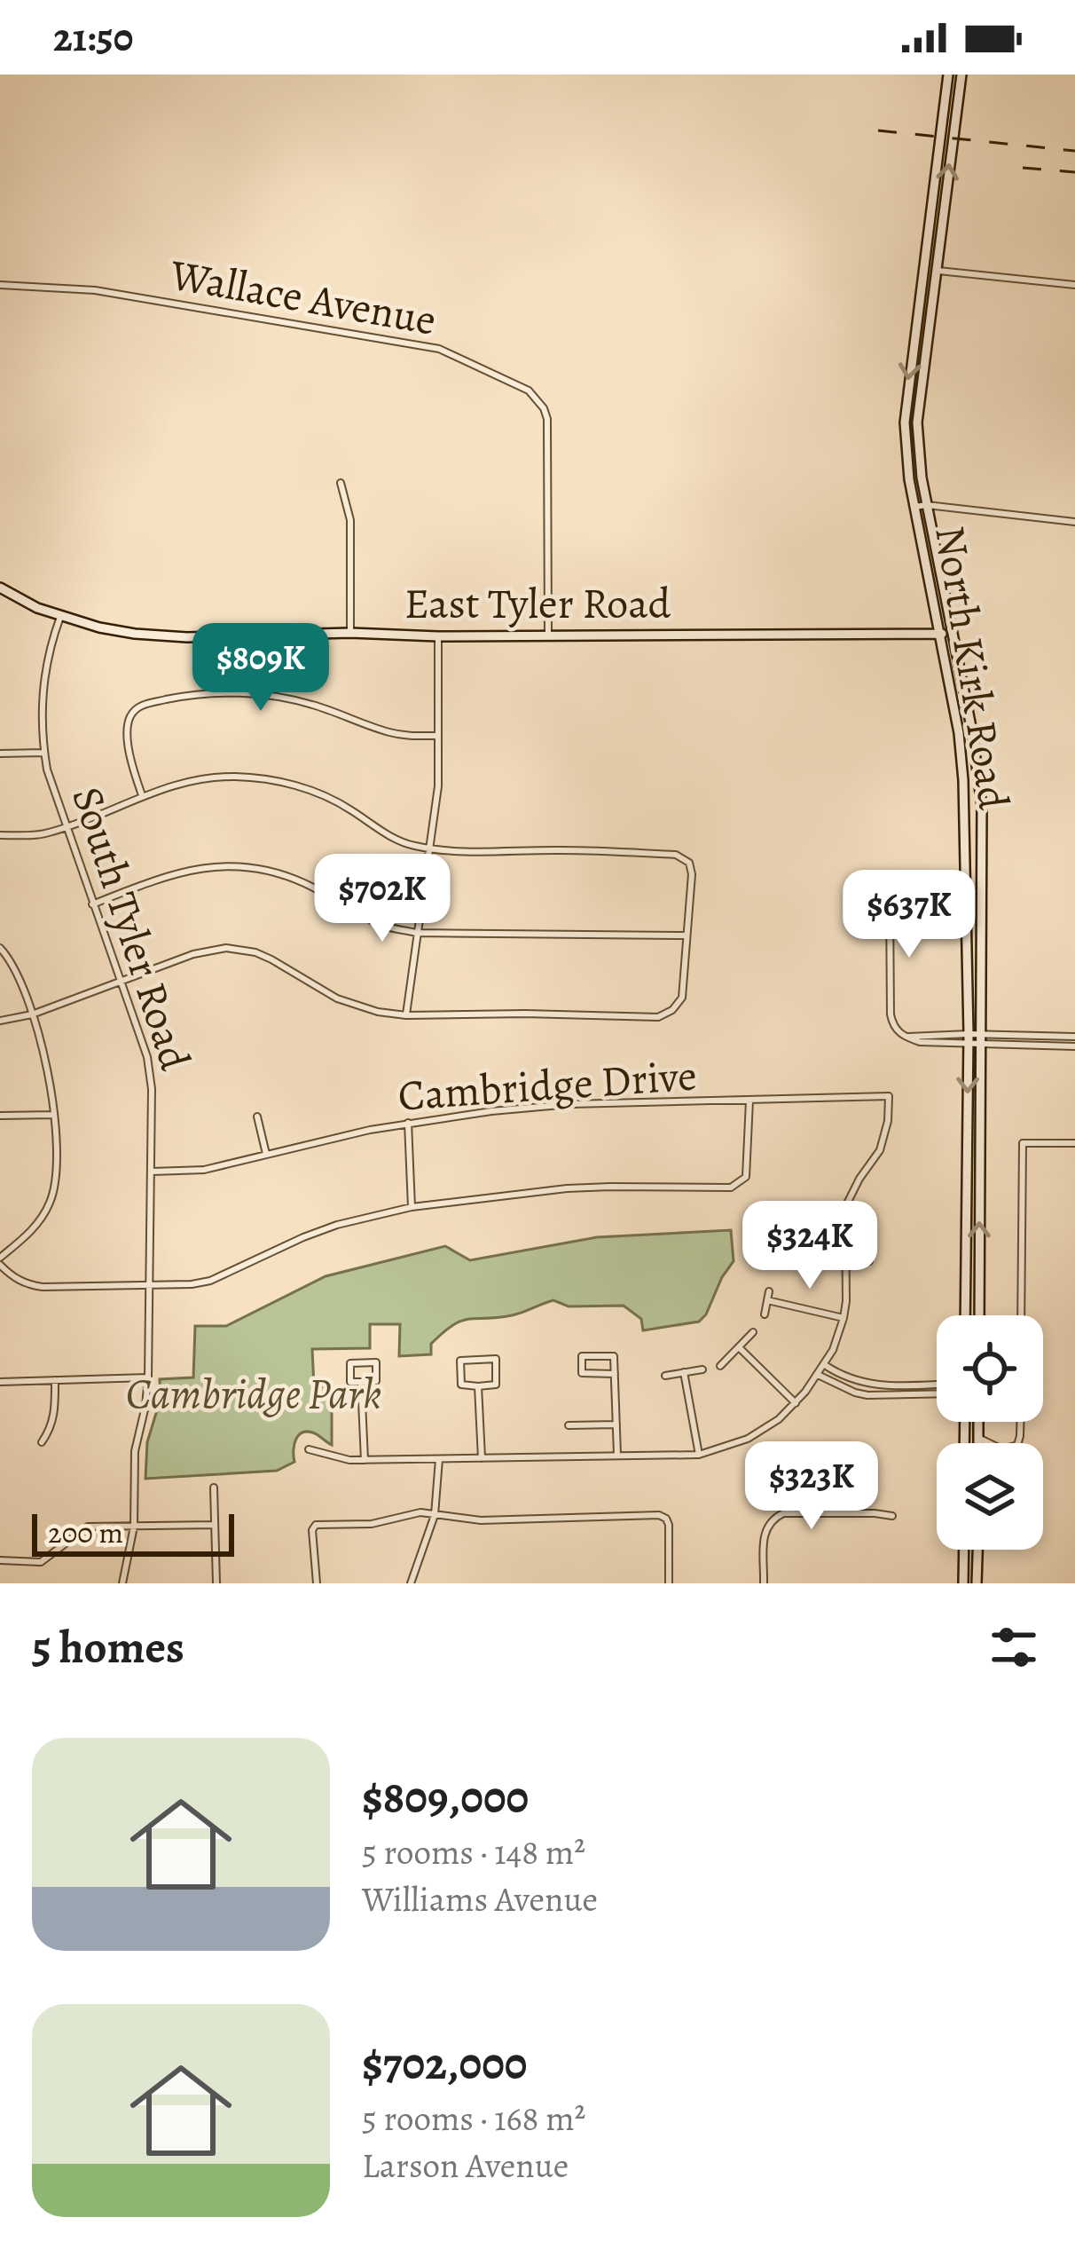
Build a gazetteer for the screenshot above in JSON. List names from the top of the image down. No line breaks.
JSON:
{"streets":{"main road":["East Tyler Road","North Kirk Road"],"street":["Wallace Avenue","South Tyler Road","Cambridge Drive"]},"crossings":[["Wallace Avenue","East Tyler Road"],["East Tyler Road","North Kirk Road"],["East Tyler Road","South Tyler Road"],["South Tyler Road","Cambridge Drive"]],"parks":["Cambridge Park"],"scale_bar":"200 m","page":{"status":"21:50","price":["$809K","$702K","$637K","$324K","$323K"],"scale":"200 m","heading":"5 homes","list":[{"name":"$809,000","note":"5 rooms · 148 m² · Williams Avenue"},{"name":"$702,000","note":"5 rooms · 168 m² · Larson Avenue"}]}}
